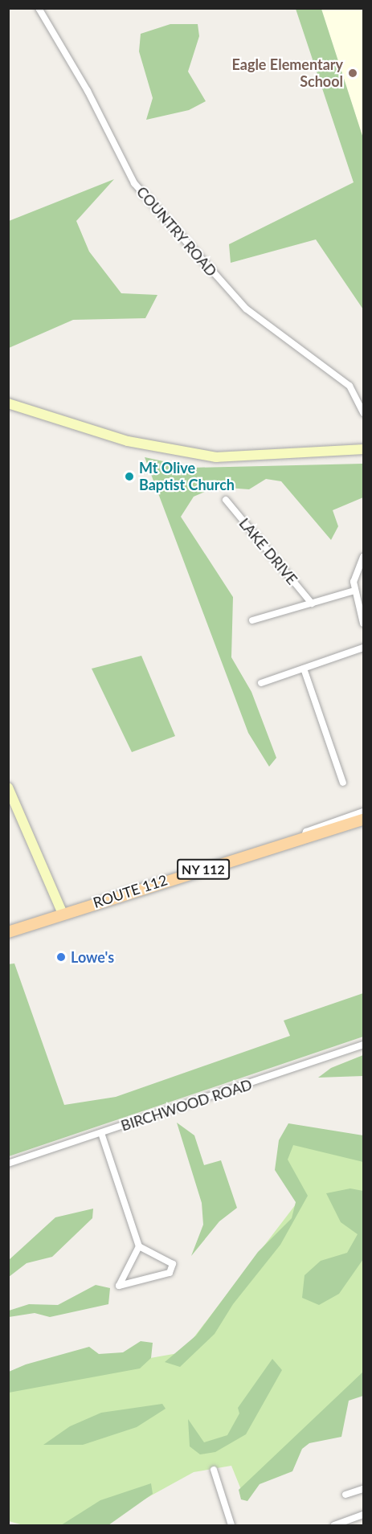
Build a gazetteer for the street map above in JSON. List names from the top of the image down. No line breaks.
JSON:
{"streets":{"main road":["NY 112","ROUTE 112"],"street":["COUNTRY ROAD","LAKE DRIVE","BIRCHWOOD ROAD"]},"places":["Eagle Elementary School","Mt Olive Baptist Church","Lowe's"]}
